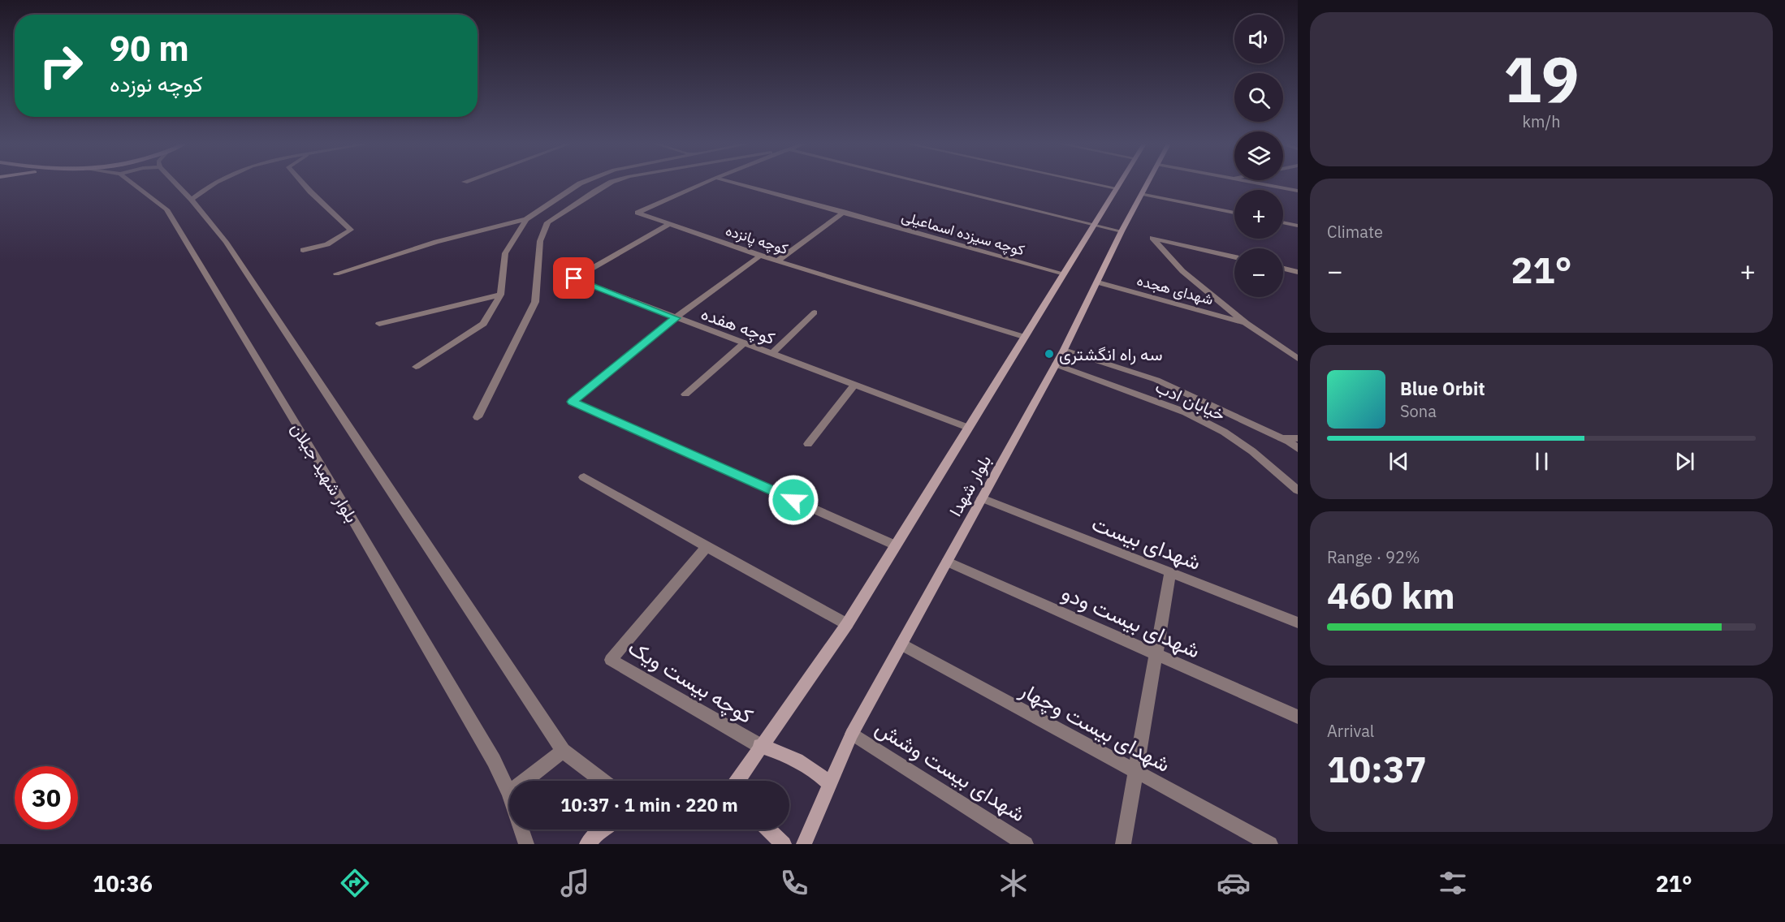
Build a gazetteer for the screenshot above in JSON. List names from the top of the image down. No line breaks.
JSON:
{"streets":{"main road":["بلوار شهدا"],"street":["کوچه سیزده اسماعیلی","کوچه پانزده","شهدای هجده","کوچه هفده","خیابان ادب","بلوار شهید جیلان","شهدای بیست","شهدای بیست ودو","کوچه بیست ویک","شهدای بیست وچهار","شهدای بیست وشش"]},"crossings":[["کوچه سیزده اسماعیلی","بلوار شهدا"],["کوچه پانزده","کوچه هفده"],["کوچه پانزده","بلوار شهدا"],["شهدای هجده","بلوار شهدا"],["کوچه هفده","بلوار شهدا"],["خیابان ادب","بلوار شهدا"],["بلوار شهدا","شهدای بیست"],["بلوار شهدا","شهدای بیست ودو"],["بلوار شهدا","کوچه بیست ویک"],["بلوار شهدا","شهدای بیست وچهار"],["بلوار شهدا","شهدای بیست وشش"]],"places":["سه راه انگشتری"],"page":{"tile":[["19","km/h"],"Climate",["Range · 92%","460 km"],["Arrival","10:37"]],"map_buttons":["+","−"],"turn":["90 m","کوچه نوزده"],"heat":["−","21°","+"],"song":["Blue Orbit","Sona"],"limit":"30","trip":"10:37 · 1 min · 220 m","tabs":["10:36","21°"]}}
